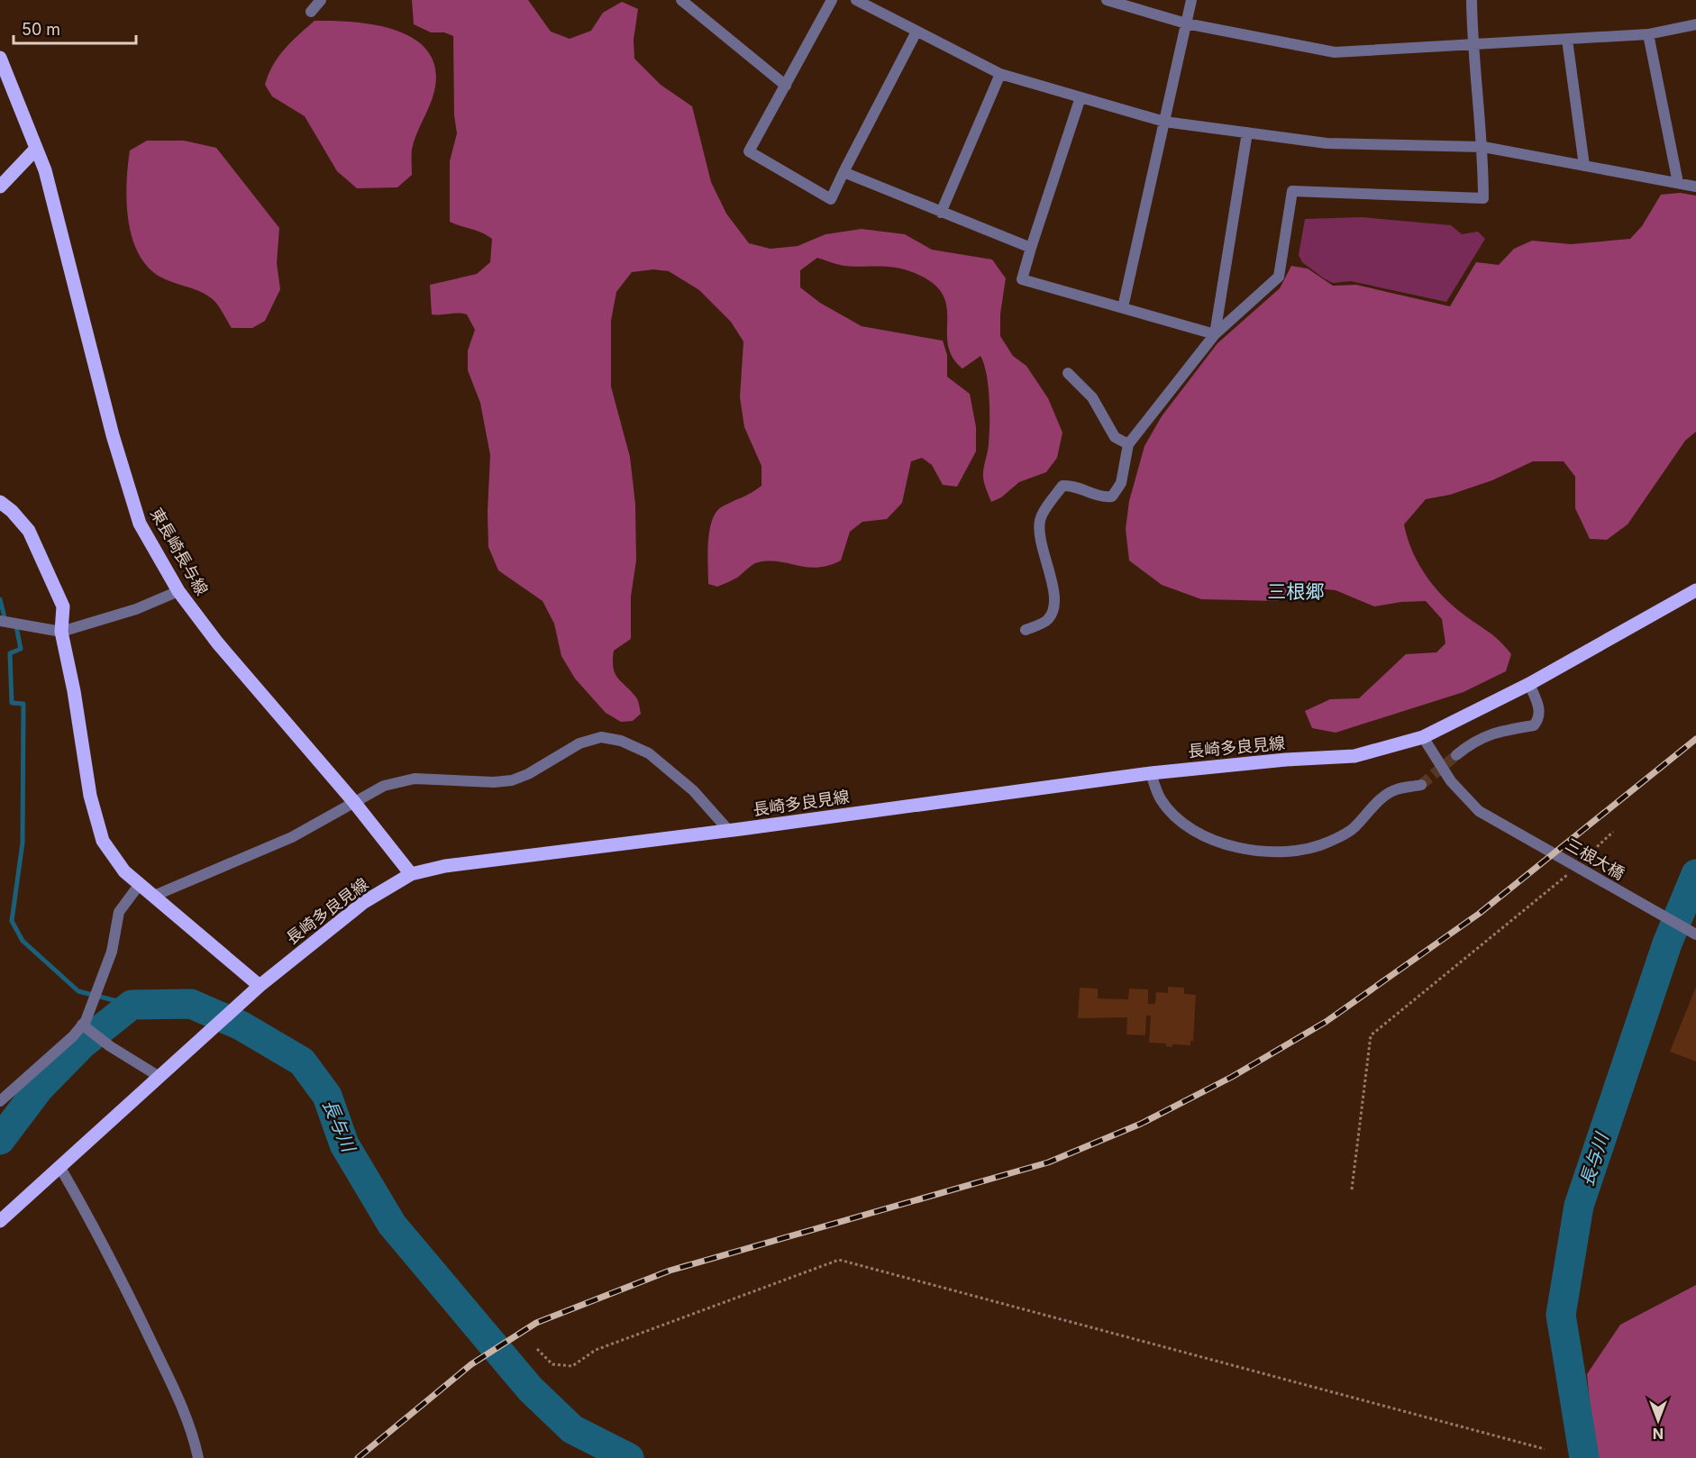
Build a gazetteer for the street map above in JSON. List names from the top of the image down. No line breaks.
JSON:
{"streets":{"main road":["東長崎長与線","長崎多良見線"],"street":["三根大橋"]},"crossings":[["東長崎長与線","長崎多良見線"],["長崎多良見線","三根大橋"]],"districts":["三根郷"],"water":["長与川"],"scale_bar":"50 m","north":"bottom"}
